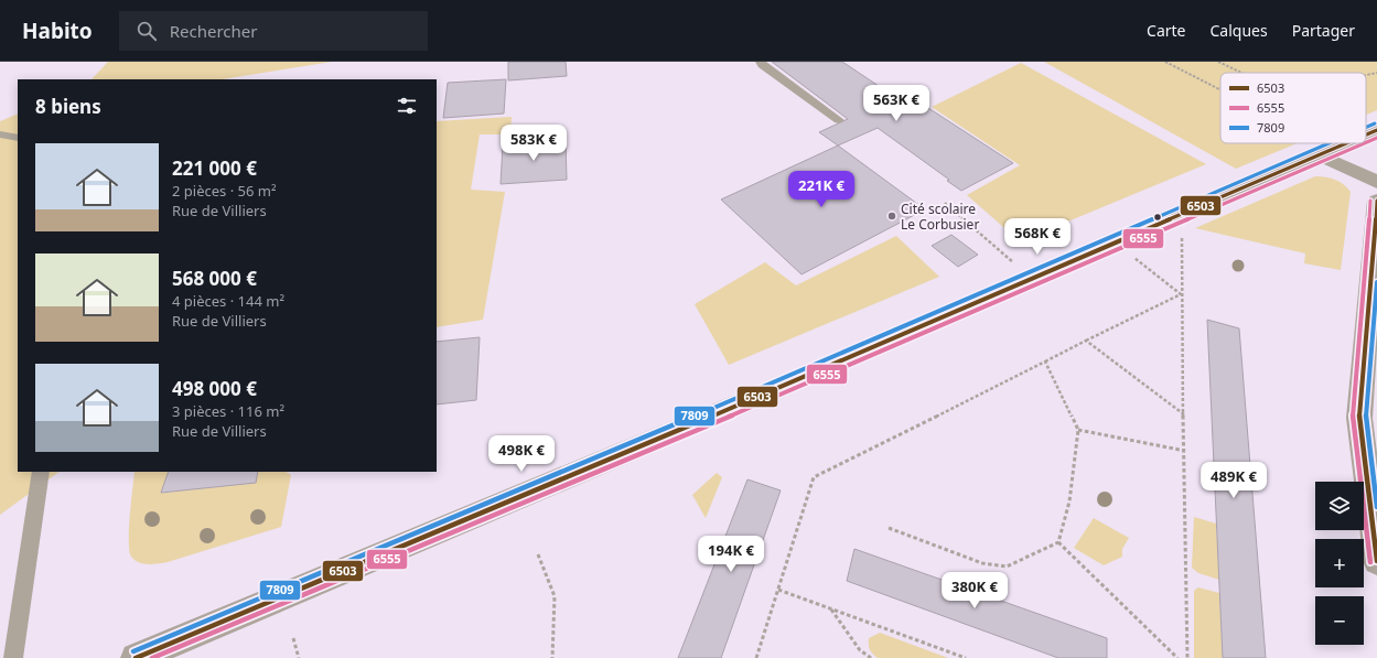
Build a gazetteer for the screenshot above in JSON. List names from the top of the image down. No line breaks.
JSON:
{"places":["Cité scolaire Le Corbusier"],"lines":["transit line 7809","transit line 6503","transit line 6555"],"legend":["6503","6555","7809"],"page":{"header":"Habito","search":"Rechercher","nav":["Carte","Calques","Partager"],"heading":"8 biens","price":["563K €","583K €","221K €","568K €","498K €","489K €","194K €","380K €"],"list":[{"name":"221 000 €","note":"2 pièces · 56 m² · Rue de Villiers"},{"name":"568 000 €","note":"4 pièces · 144 m² · Rue de Villiers"},{"name":"498 000 €","note":"3 pièces · 116 m² · Rue de Villiers"}],"map_buttons":["+","−"]}}
